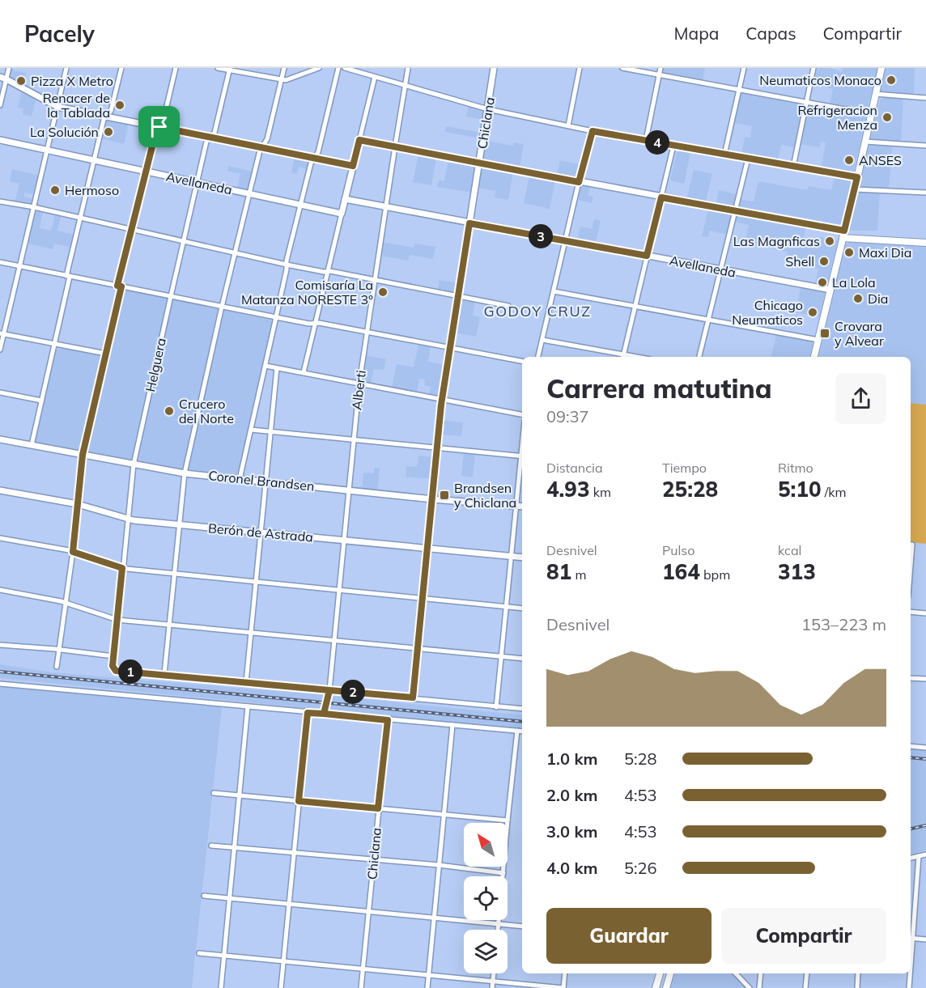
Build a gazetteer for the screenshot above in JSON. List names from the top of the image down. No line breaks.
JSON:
{"streets":{"street":["Chiclana","Avellaneda","Helguera","Alberti","Coronel Brandsen","Berón de Astrada"]},"crossings":[["Chiclana","Avellaneda"],["Chiclana","Coronel Brandsen"],["Chiclana","Berón de Astrada"],["Avellaneda","Helguera"],["Avellaneda","Alberti"],["Helguera","Coronel Brandsen"],["Helguera","Berón de Astrada"],["Alberti","Coronel Brandsen"],["Alberti","Berón de Astrada"]],"districts":["GODOY CRUZ"],"places":{"other":["Neumaticos Monaco","Pizza X Metro","Renacer de la Tablada","Refrigeracion Menza","La Solución","ANSES","Hermoso","Las Magnficas","Maxi Dia","Shell","La Lola","Comisaría La Matanza NORESTE 3°","Dia","Chicago Neumaticos","Crucero del Norte"],"transit":["Crovara y Alvear","Brandsen y Chiclana"]},"north":"top left","page":{"header":"Pacely","nav":["Mapa","Capas","Compartir"],"pins":["4","3","1","2"],"heading":["Carrera matutina","09:37"],"stats":[["Distancia","4.93 km"],["Tiempo","25:28"],["Ritmo","5:10 /km"],["Desnivel","81 m"],["Pulso","164 bpm"],["kcal","313"]],"chart":["Desnivel","153–223 m"],"list":[{"name":"1.0 km","note":"5:28"},{"name":"2.0 km","note":"4:53"},{"name":"3.0 km","note":"4:53"},{"name":"4.0 km","note":"5:26"}],"buttons":["Guardar","Compartir"]}}
